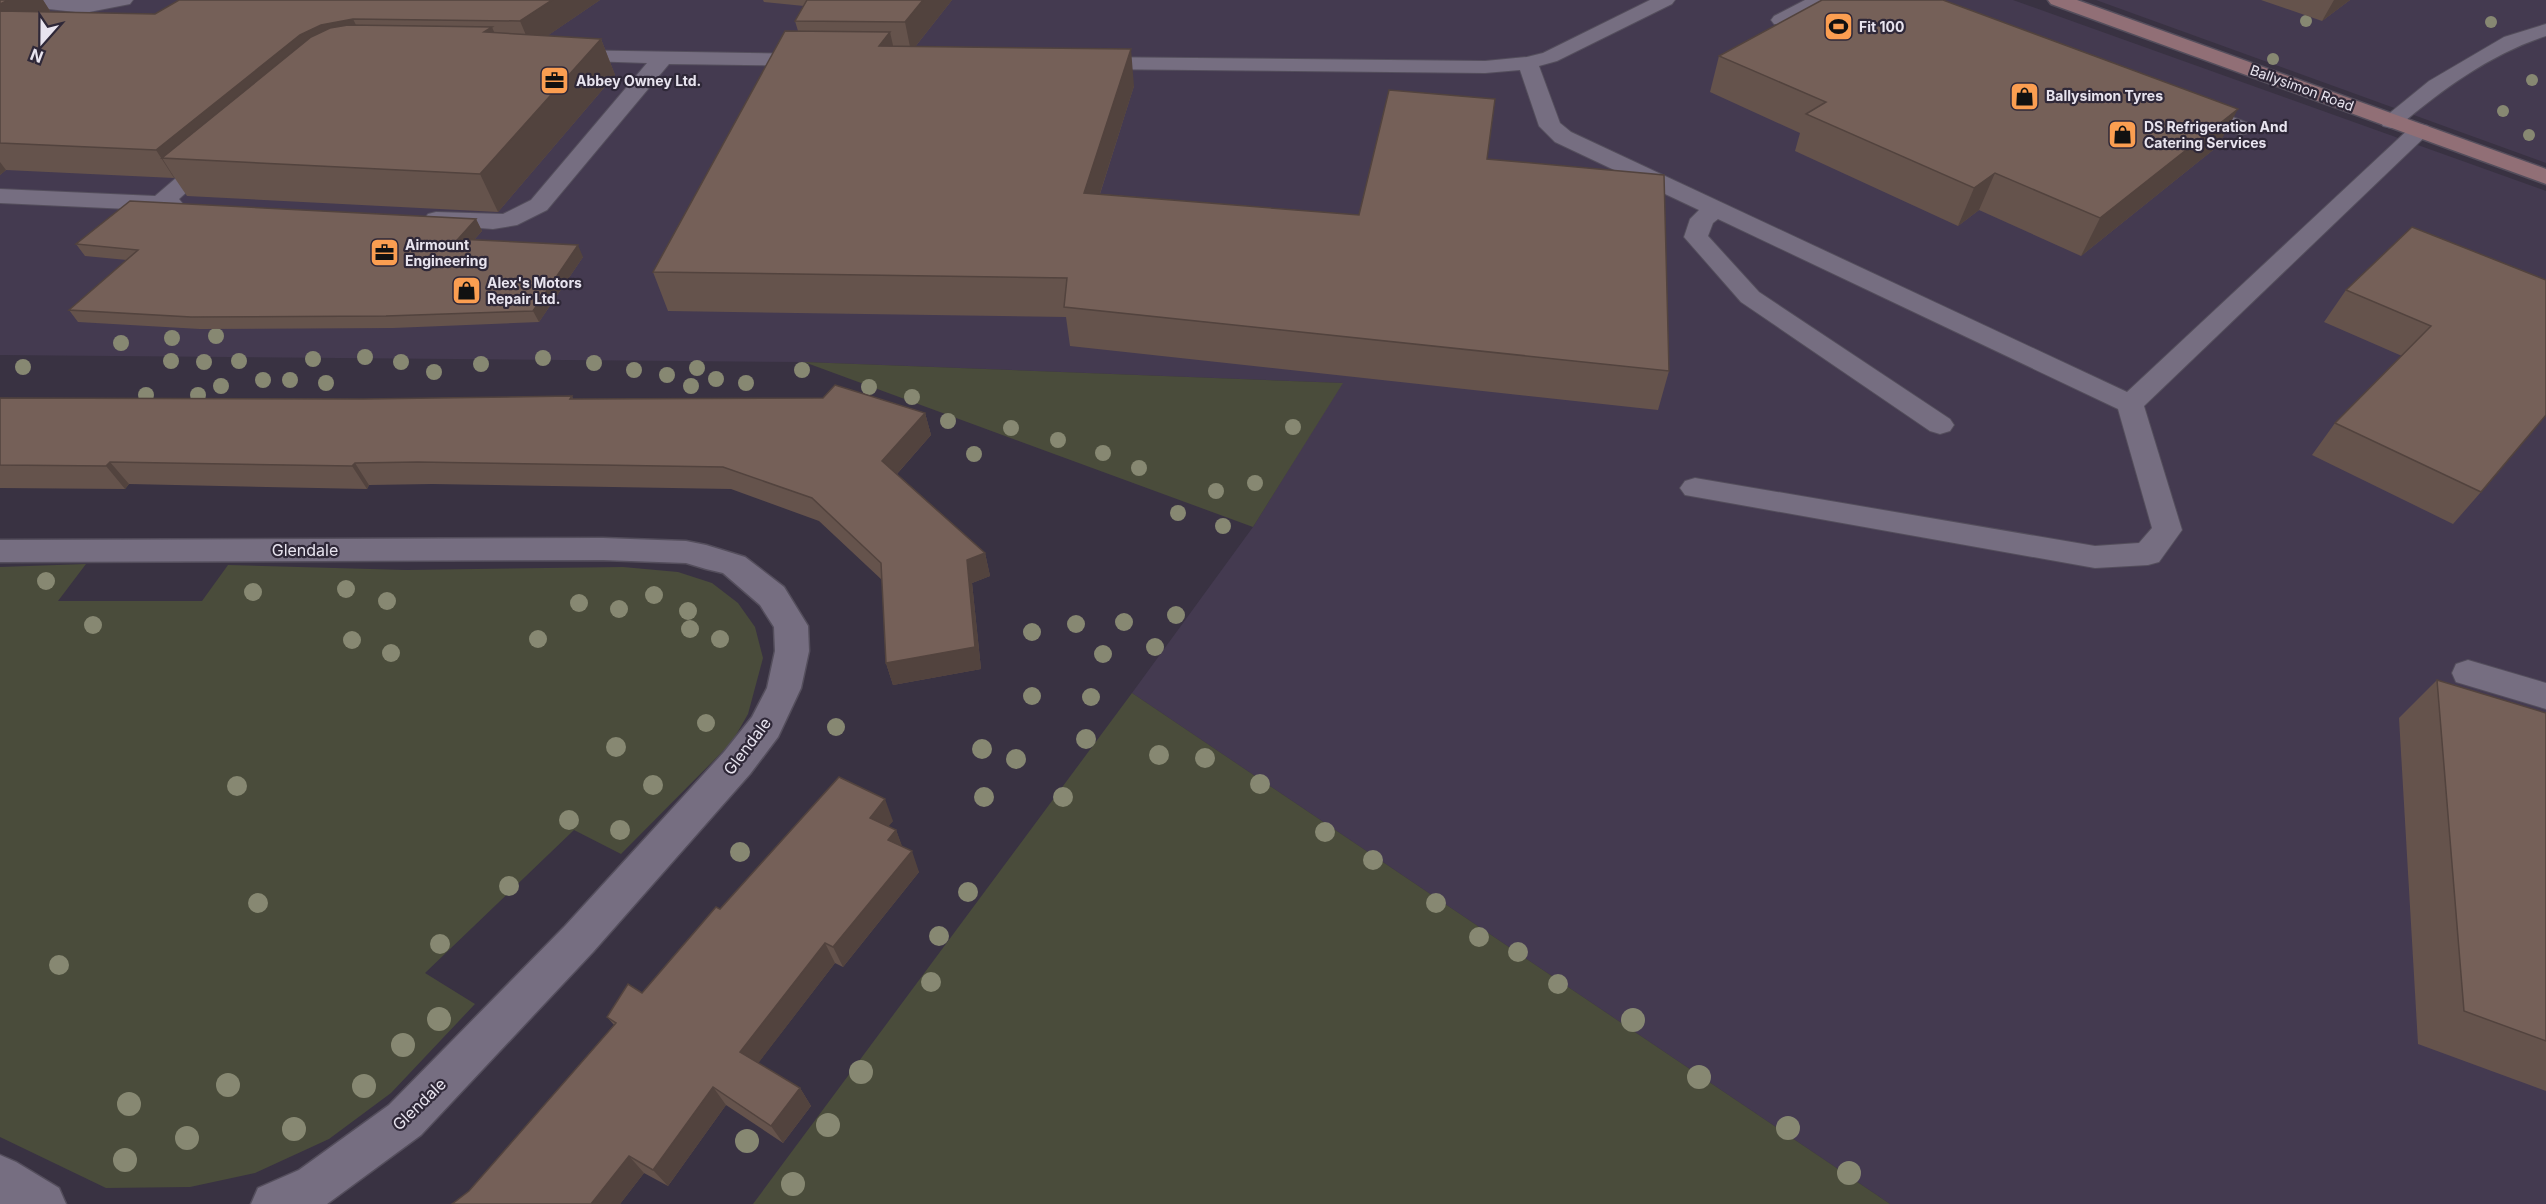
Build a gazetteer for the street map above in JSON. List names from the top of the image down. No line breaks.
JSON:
{"streets":{"main road":["Ballysimon Road"],"street":["Glendale"]},"places":{"sports":["Fit 100"],"office":["Abbey Owney Ltd.","Airmount Engineering"],"shop":["Ballysimon Tyres","DS Refrigeration And Catering Services","Alex's Motors Repair Ltd."]},"north":"bottom"}
